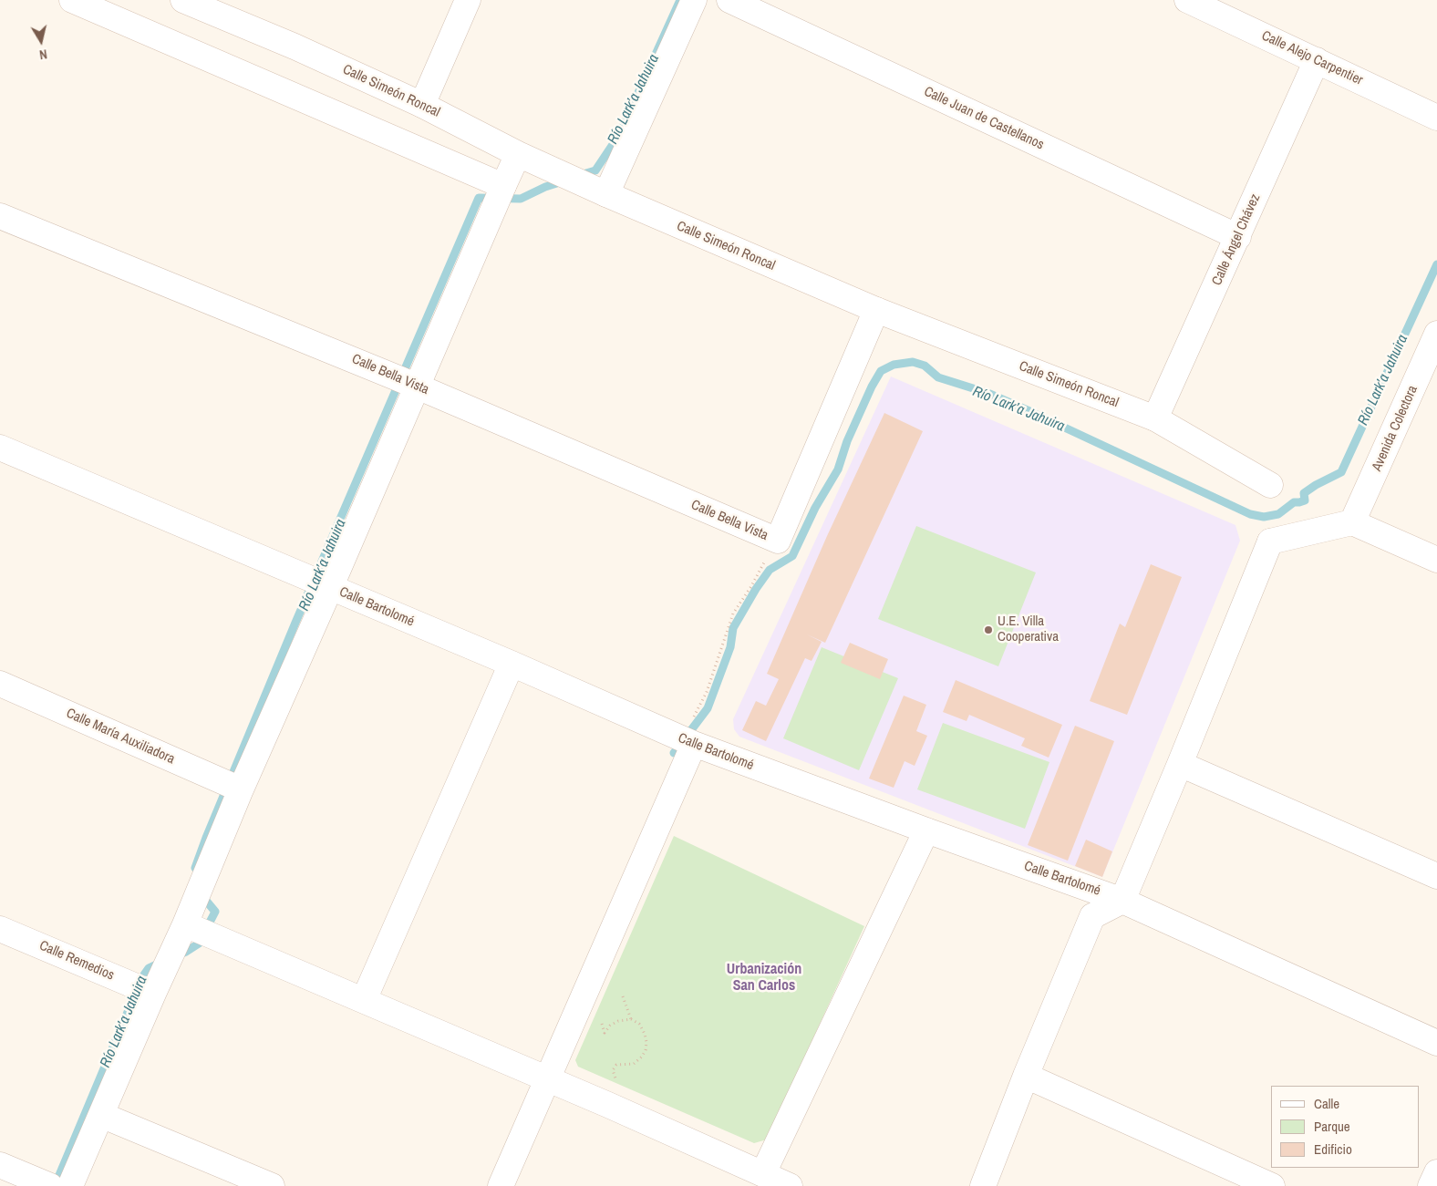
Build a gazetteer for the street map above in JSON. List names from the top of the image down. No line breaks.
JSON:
{"streets":{"street":["Calle Alejo Carpentier","Calle Simeón Roncal","Calle Juan de Castellanos","Calle Ángel Chávez","Calle Bella Vista","Avenida Colectora","Calle Bartolomé","Calle María Auxiliadora","Calle Remedios"]},"crossings":[["Calle Alejo Carpentier","Calle Ángel Chávez"],["Calle Simeón Roncal","Calle Ángel Chávez"],["Calle Juan de Castellanos","Calle Ángel Chávez"]],"districts":["Urbanización San Carlos"],"water":["Río Lark’a Jahuira"],"places":["U.E. Villa Cooperativa"],"legend":["Calle","Parque","Edificio"],"north":"bottom"}
